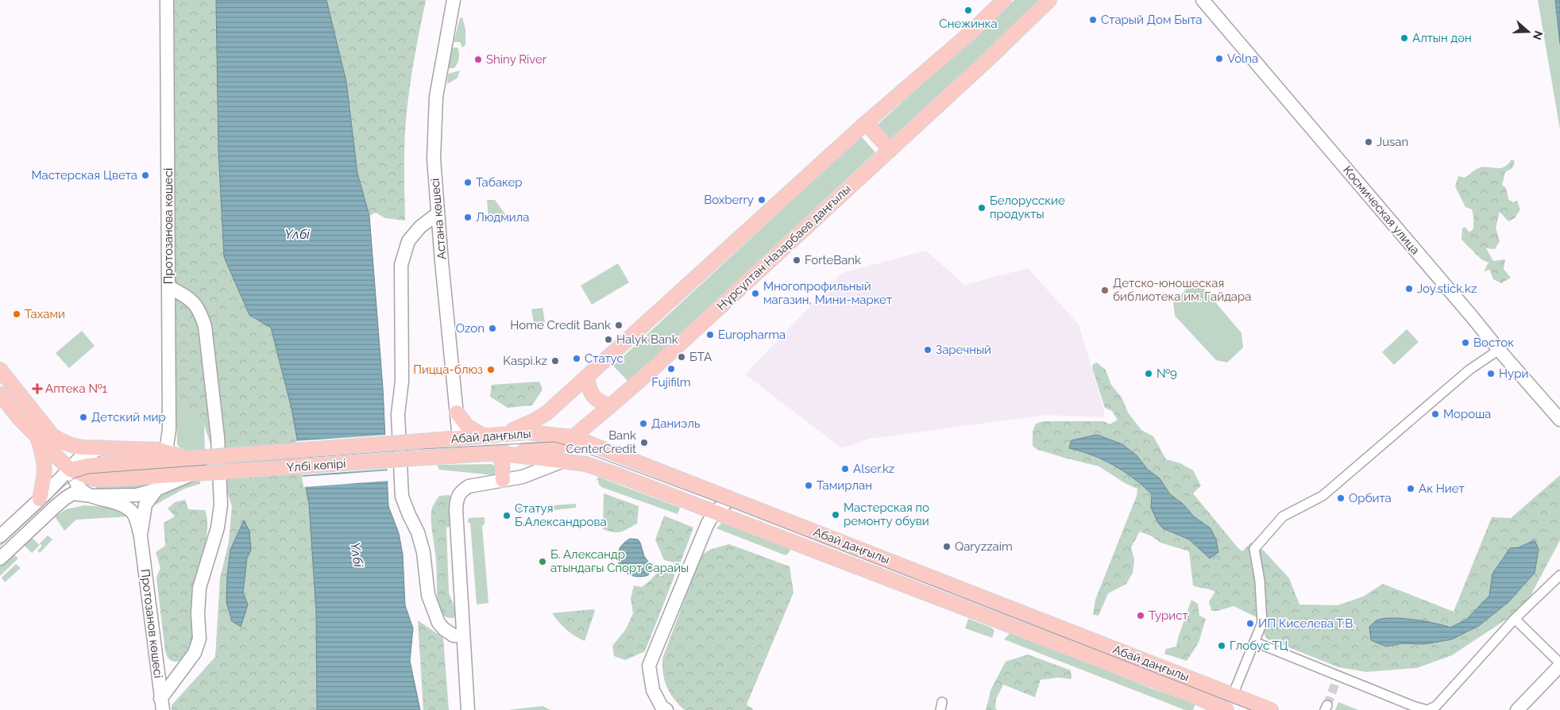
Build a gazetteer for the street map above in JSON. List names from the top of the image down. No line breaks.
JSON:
{"streets":{"main road":["Космическая улица","Астана көшесі","Протозанова көшесі","Нұрсұлтан Назарбаев даңғылы","Абай даңғылы","Үлбі көпірі","Протозанов көшесі"]},"crossings":[["Астана көшесі","Абай даңғылы"],["Нұрсұлтан Назарбаев даңғылы","Абай даңғылы"],["Абай даңғылы","Үлбі көпірі"]],"water":["Үлбі"],"places":{"other":["Снежинка","Старый Дом Быта","Алтын дән","Volna","Shiny River","Jusan","Мастерская Цвета","Табакер","Boxberry","Белорусские продукты","Людмила","ForteBank","Joy.stick.kz","Детско-юношеская библиотека им. Гайдара","Многопрофильный магазин, Мини-маркет","Тахами","Home Credit Bank","Ozon","Europharma","Halyk Bank","Восток","Заречный","БТА","Статус","Kaspi.kz","Fujifilm","Пицца-блюз","№9","Нури","Мороша","Детский мир","Даниэль","Bank CenterCredit","Alser.kz","Тамирлан","Ак Ниет","Орбита","Мастерская по ремонту обуви","Статуя Б.Александрова","Qaryzzaim","Б. Александр атындағы Спорт Сарайы","Турист","ИП Киселева Т.В.","Глобус ТЦ"],"health":["Аптека №1"]},"north":"right"}
